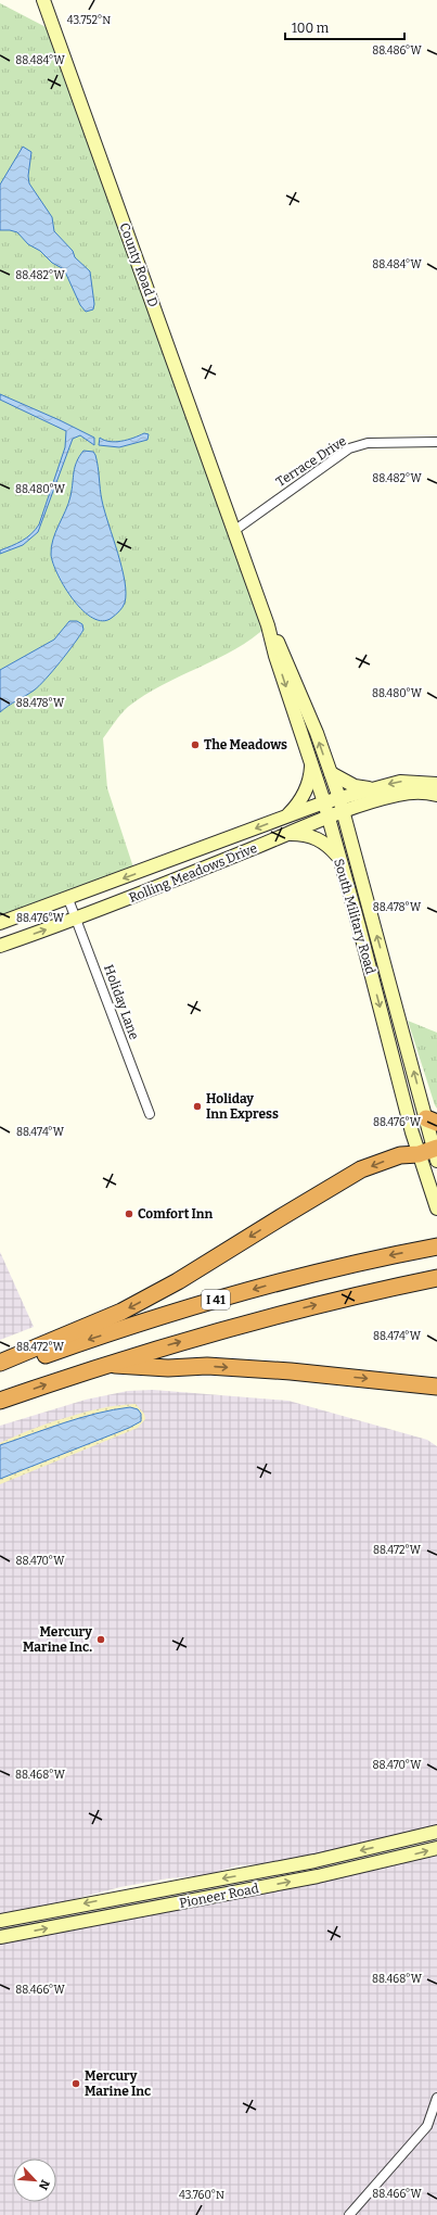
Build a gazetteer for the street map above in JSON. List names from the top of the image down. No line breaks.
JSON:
{"streets":{"highway":["I 41"],"main road":["County Road D","Rolling Meadows Drive","South Military Road","Pioneer Road"],"street":["Terrace Drive","Holiday Lane"]},"crossings":[["County Road D","Terrace Drive"],["County Road D","South Military Road"],["Terrace Drive","South Military Road"],["Rolling Meadows Drive","South Military Road"],["Rolling Meadows Drive","Holiday Lane"]],"places":["The Meadows","Holiday Inn Express","Comfort Inn","Mercury Marine Inc.","Mercury Marine Inc"],"scale_bar":"100 m","north":"bottom right","coordinates":["43.752°N","88.486°W","88.484°W","88.482°W","88.480°W","88.478°W","88.476°W","88.474°W","88.472°W","88.470°W","88.468°W","88.466°W","43.760°N"]}
